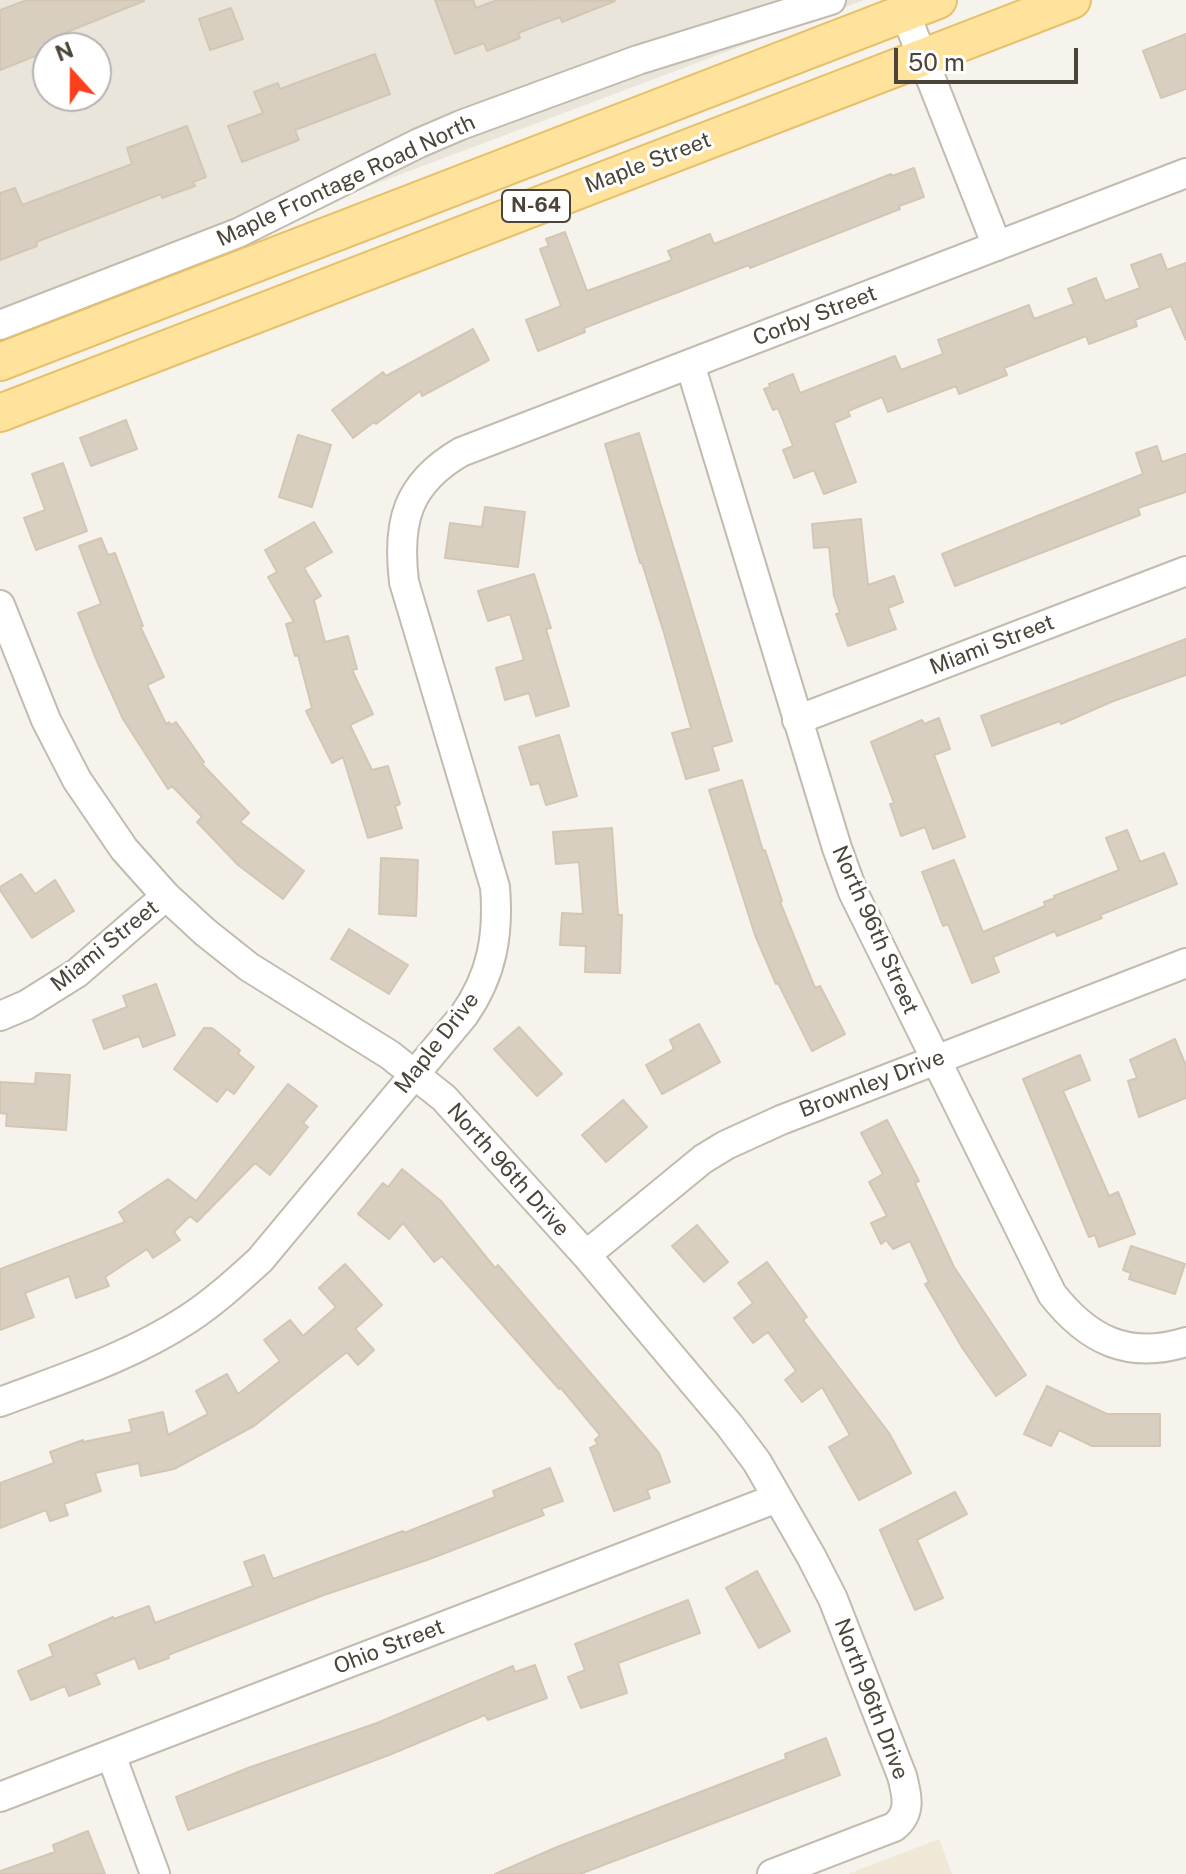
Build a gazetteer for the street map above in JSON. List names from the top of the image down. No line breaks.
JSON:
{"streets":{"main road":["Maple Street","N-64"],"street":["Maple Frontage Road North","Corby Street","Miami Street","North 96th Street","Maple Drive","Brownley Drive","North 96th Drive","Ohio Street"]},"crossings":[["Corby Street","North 96th Street"],["Corby Street","Maple Drive"],["Miami Street","North 96th Street"],["Miami Street","North 96th Drive"],["North 96th Street","Brownley Drive"],["Maple Drive","North 96th Drive"],["Brownley Drive","North 96th Drive"],["North 96th Drive","Ohio Street"]],"scale_bar":"50 m","north":"top"}
